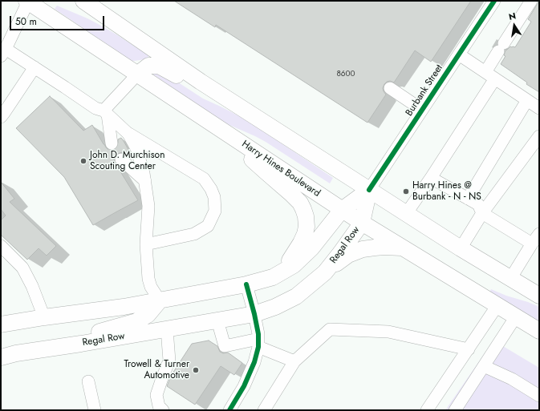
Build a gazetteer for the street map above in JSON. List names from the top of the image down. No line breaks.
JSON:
{"streets":{"main road":["Harry Hines Boulevard","Regal Row"],"street":["Burbank Street"]},"crossings":[["Burbank Street","Regal Row"],["Harry Hines Boulevard","Regal Row"]],"places":["John D. Murchison Scouting Center","Harry Hines @ Burbank - N - NS","Trowell & Turner Automotive"],"house_numbers":["8600"],"scale_bar":"50 m","north":"top"}
